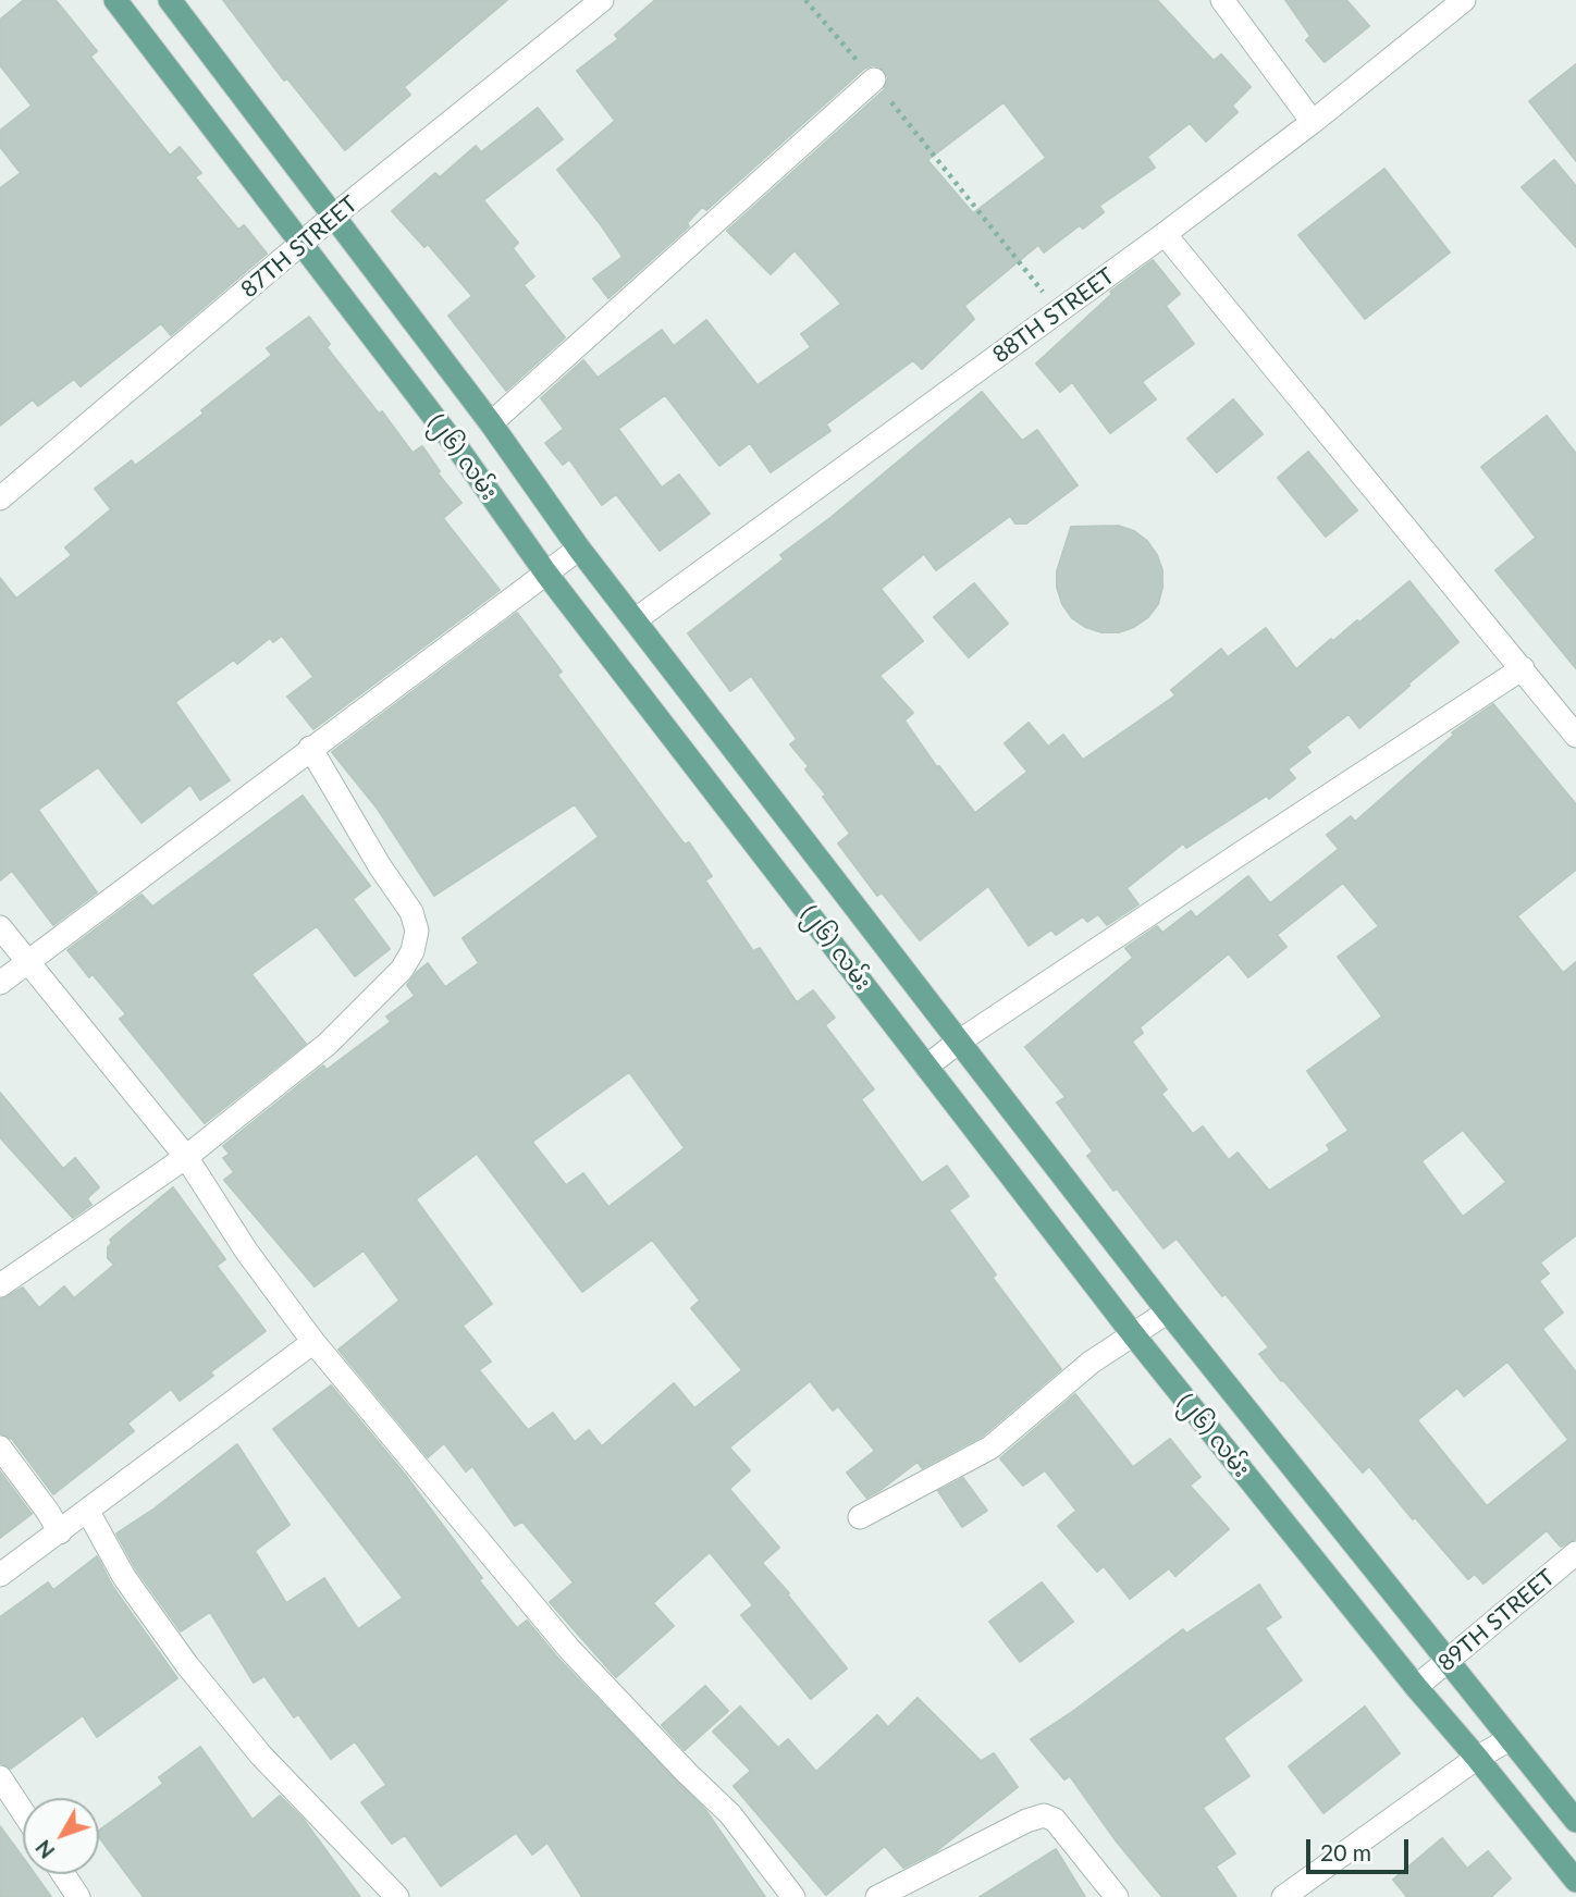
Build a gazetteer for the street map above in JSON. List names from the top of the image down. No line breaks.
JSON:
{"streets":{"main road":["(၂၆) လမ်း"],"street":["87TH STREET","88TH STREET","89TH STREET"]},"crossings":[["87TH STREET","(၂၆) လမ်း"],["88TH STREET","(၂၆) လမ်း"],["(၂၆) လမ်း","89TH STREET"]],"scale_bar":"20 m","north":"bottom left"}
